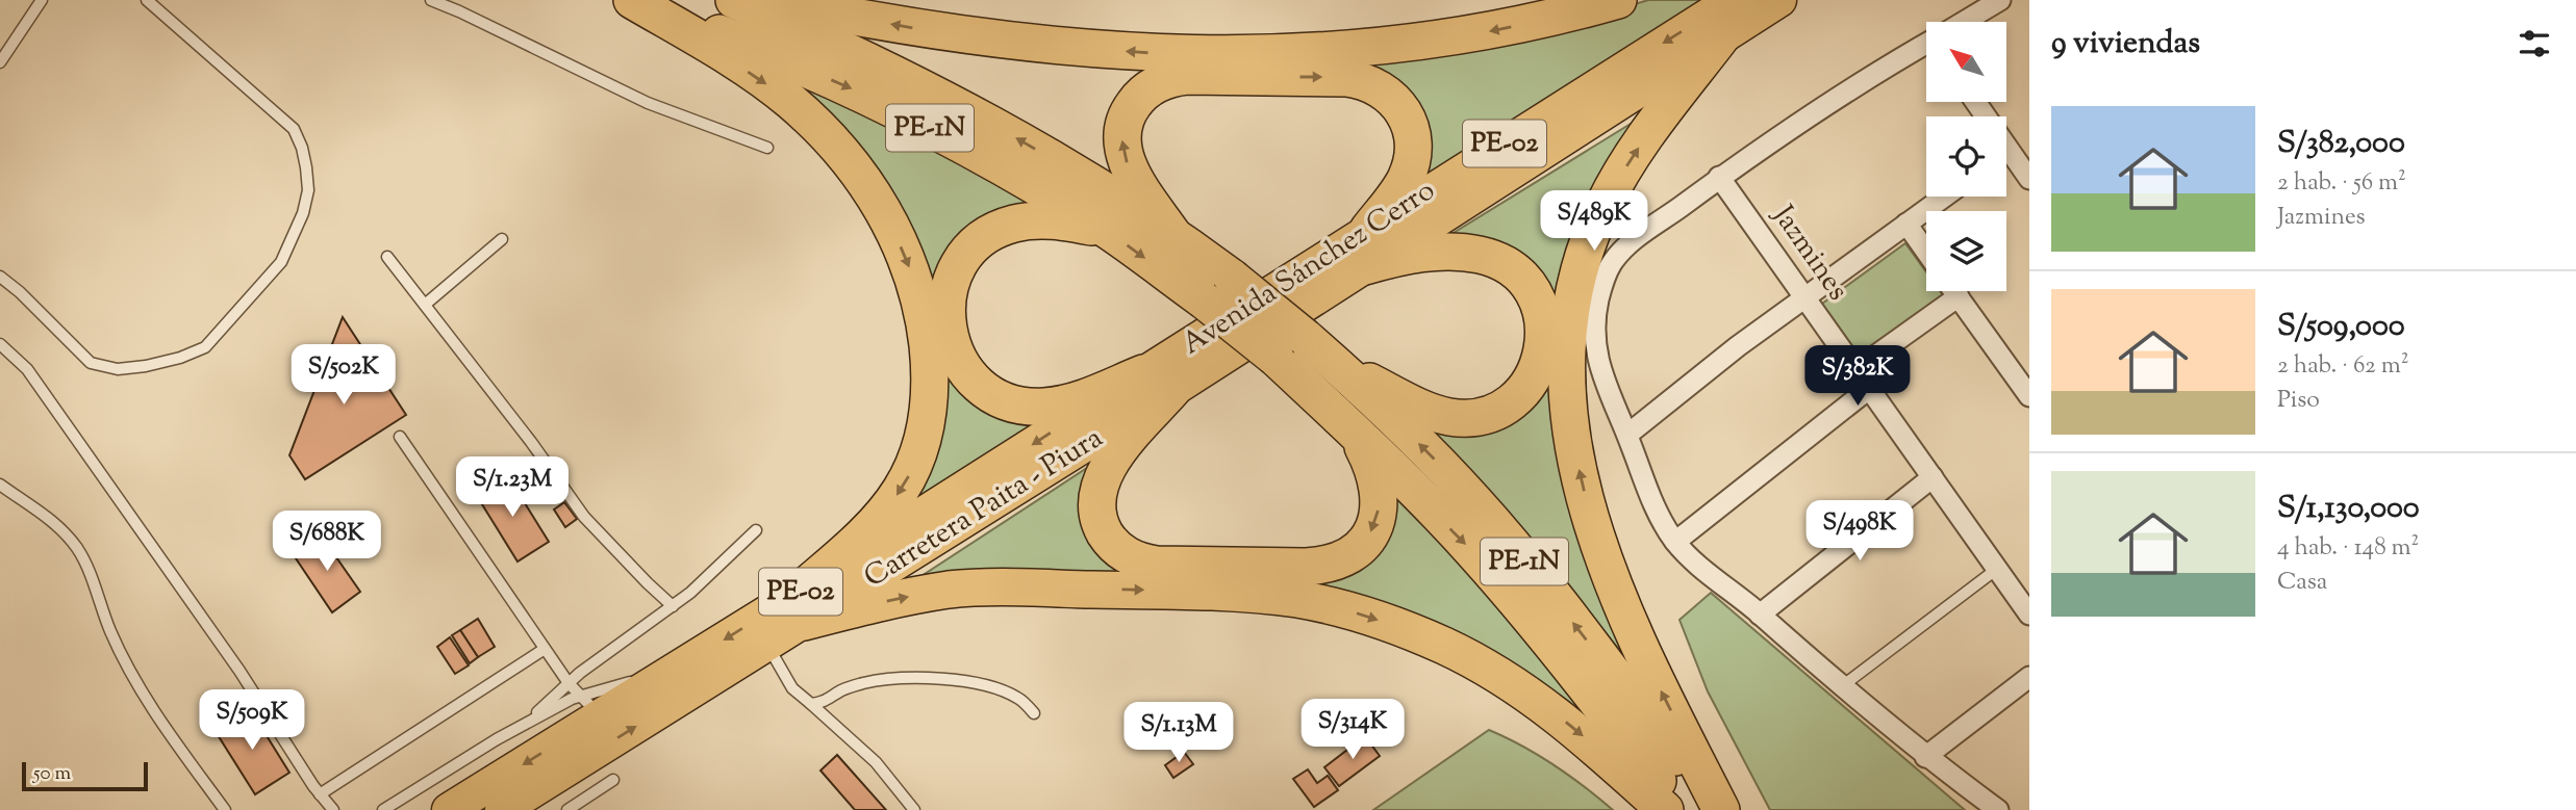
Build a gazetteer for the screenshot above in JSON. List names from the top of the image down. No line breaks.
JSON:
{"streets":{"highway":["PE-1N","PE-02","Avenida Sánchez Cerro","Carretera Paita - Piura"],"street":["Jazmines"]},"crossings":[["Avenida Sánchez Cerro","Carretera Paita - Piura"]],"scale_bar":"50 m","north":"top left","page":{"heading":"9 viviendas","list":[{"name":"S/382,000","note":"2 hab. · 56 m² · Jazmines"},{"name":"S/509,000","note":"2 hab. · 62 m² · Piso"},{"name":"S/1,130,000","note":"4 hab. · 148 m² · Casa"}],"price":["S/489K","S/502K","S/382K","S/1.23M","S/498K","S/688K","S/509K","S/314K","S/1.13M"],"scale":"50 m"}}
